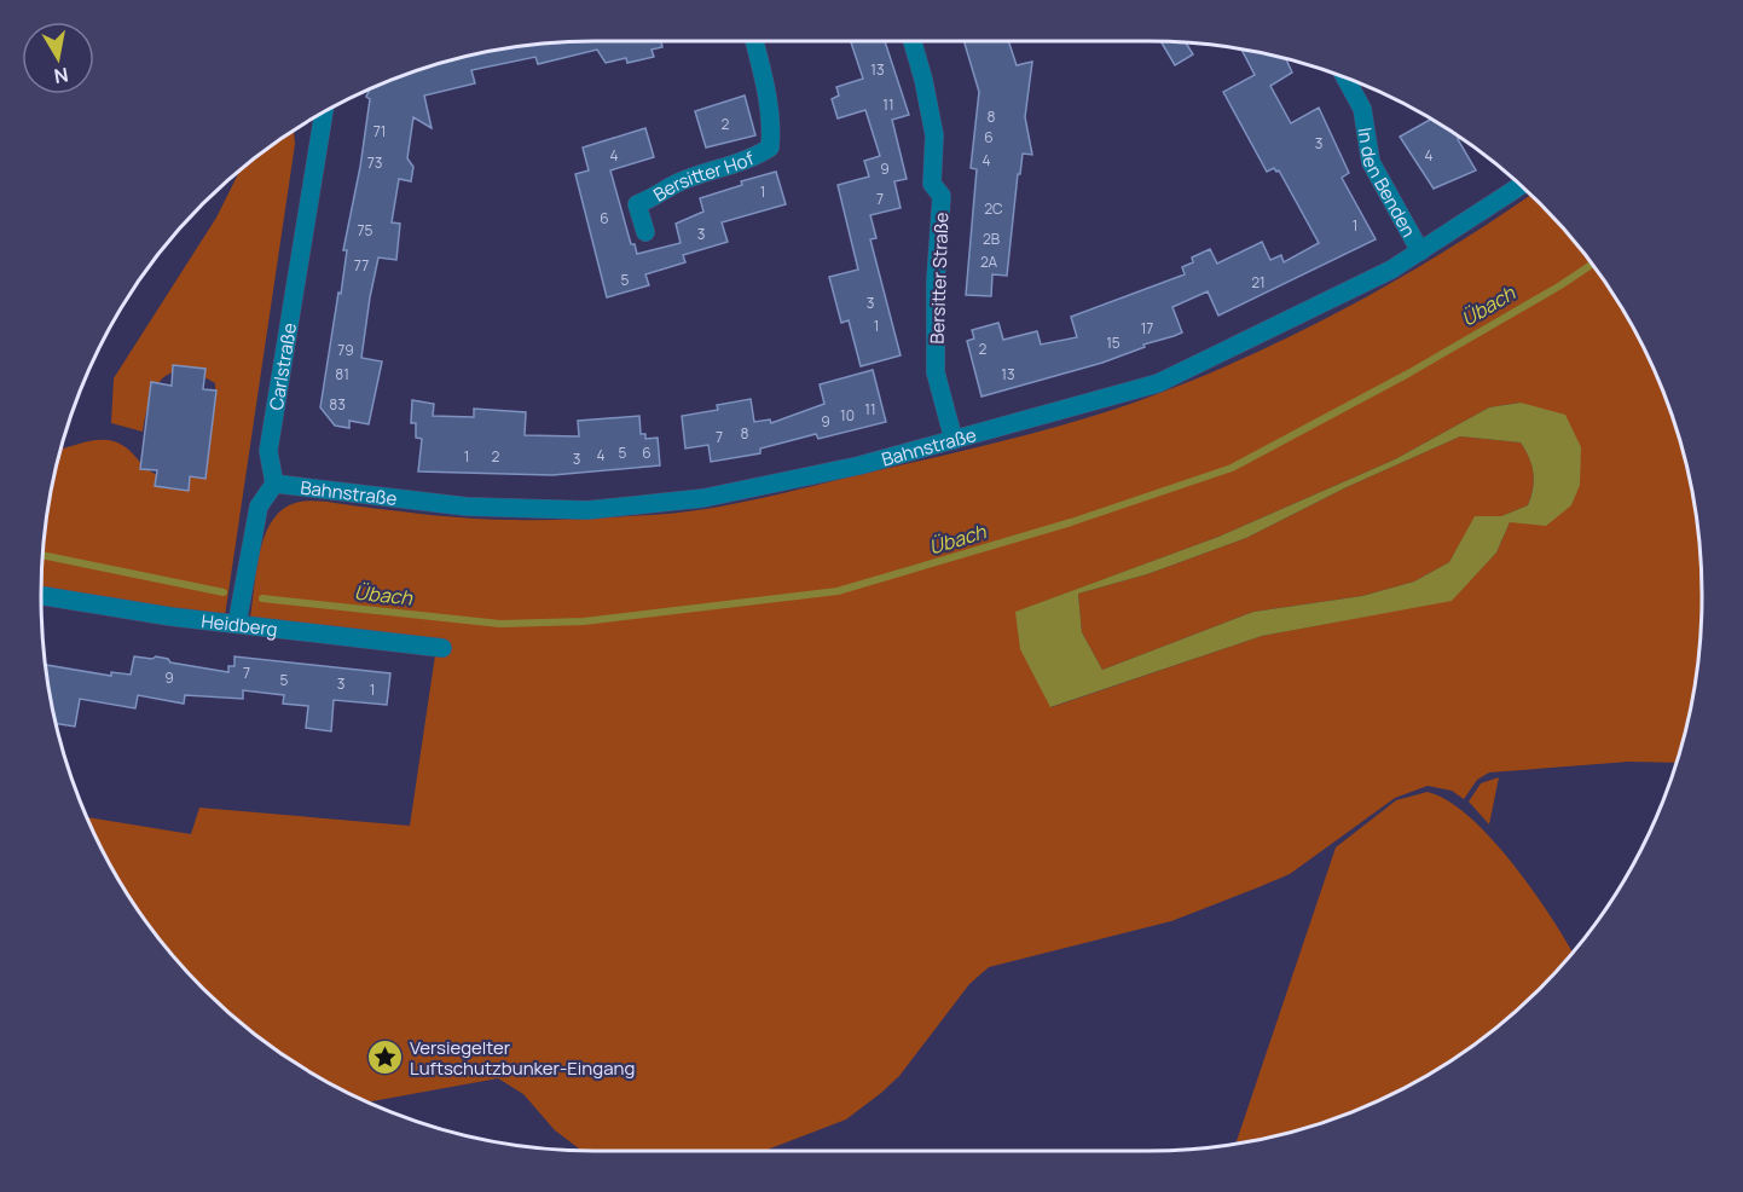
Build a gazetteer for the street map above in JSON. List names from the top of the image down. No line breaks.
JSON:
{"streets":{"street":["Bersitter Hof","In den Benden","Bersitter Straße","Carlstraße","Bahnstraße","Heidberg"]},"crossings":[["In den Benden","Bahnstraße"],["Bersitter Straße","Bahnstraße"],["Carlstraße","Bahnstraße"]],"water":["Übach"],"places":{"place":["Versiegelter Luftschutzbunker-Eingang"]},"house_numbers":["13","11","8","2","71","6","3","4","4","4","73","9","1","7","2C","6","1","75","3","2B","2A","77","5","21","3","1","17","15","2","79","81","13","83","11","10","9","8","7","5","6","4","1","2","3","7","9","5","3","1"],"north":"bottom"}
